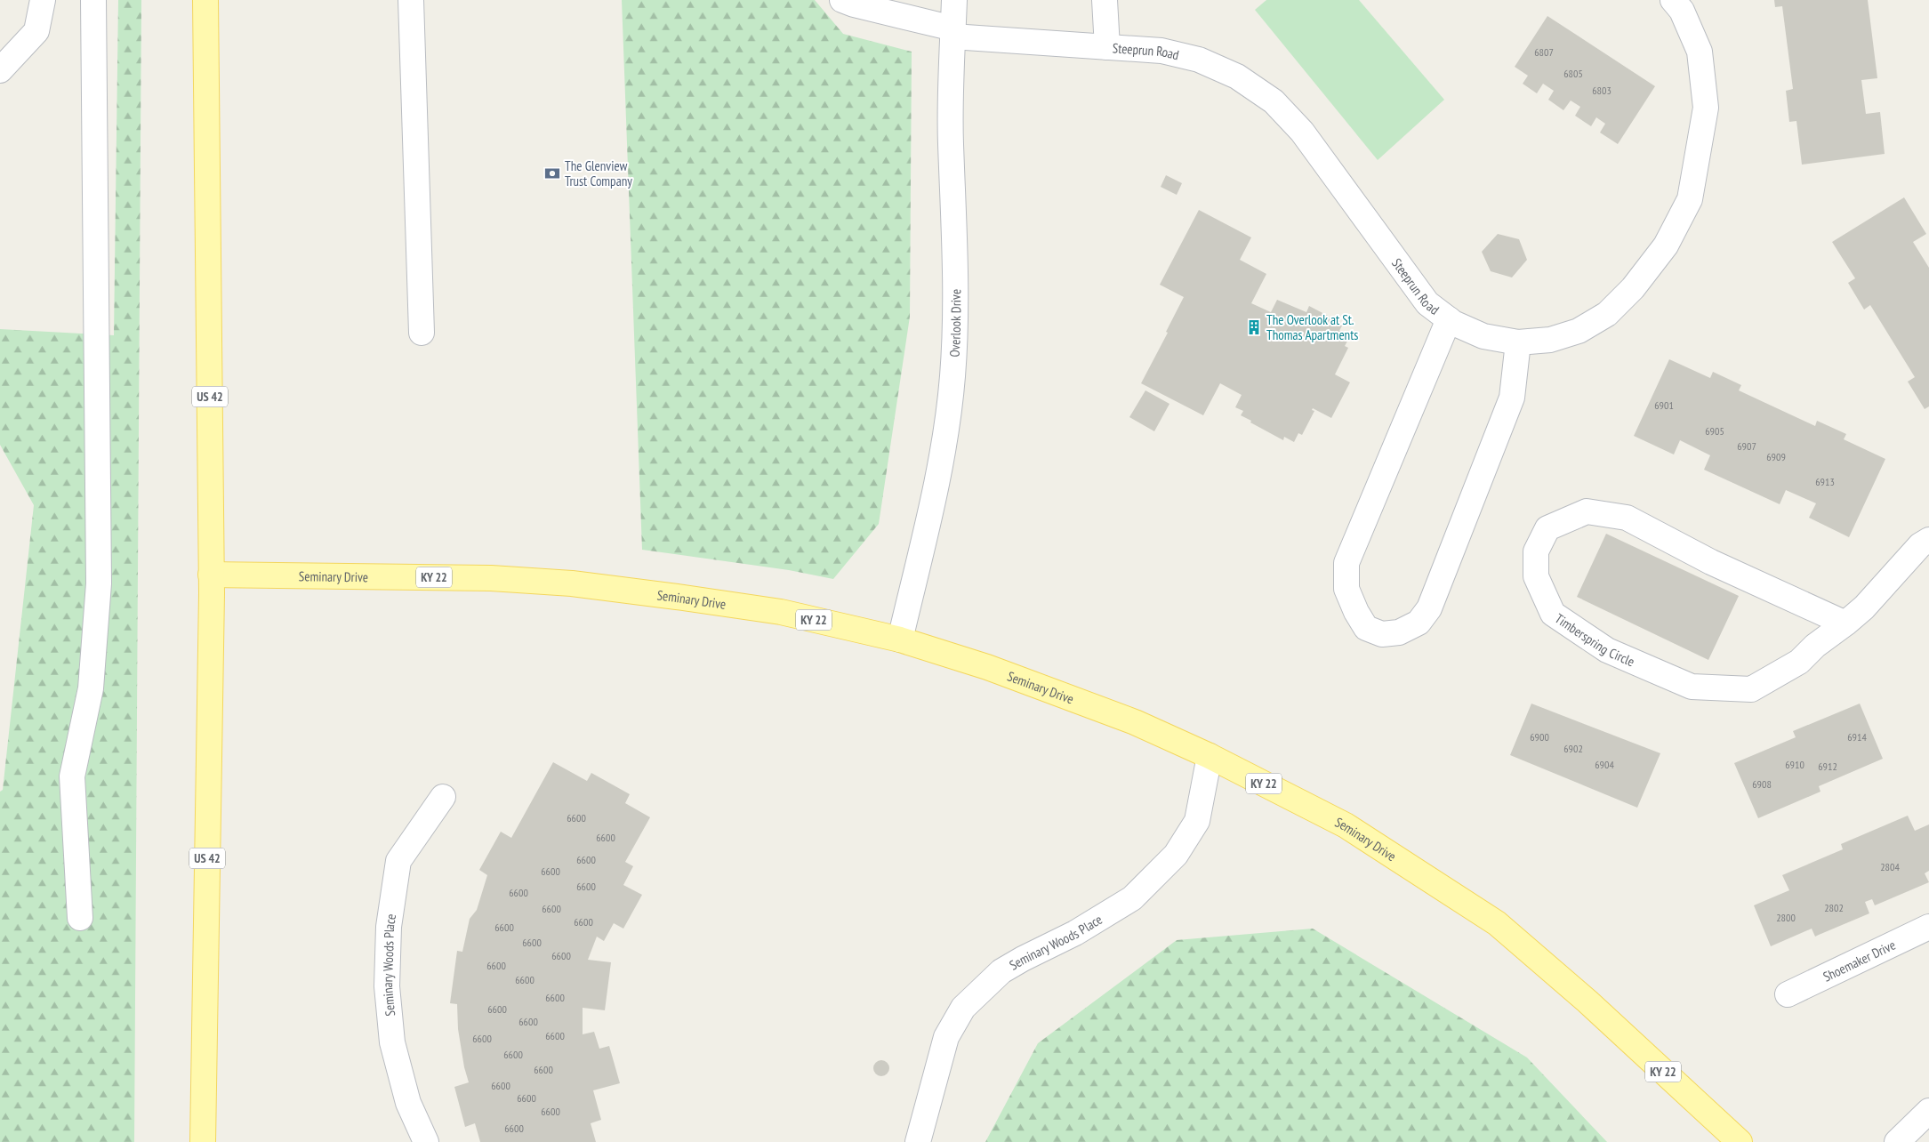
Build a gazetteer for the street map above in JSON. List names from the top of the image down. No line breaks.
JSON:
{"streets":{"main road":["US 42","Seminary Drive","KY 22"],"street":["Steeprun Road","Overlook Drive","Timberspring Circle","Seminary Woods Place","Shoemaker Drive"]},"crossings":[["Steeprun Road","Overlook Drive"],["Overlook Drive","Seminary Drive"],["US 42","Seminary Drive"],["Seminary Drive","Seminary Woods Place"]],"places":{"bank":["The Glenview Trust Company"],"building":["The Overlook at St. Thomas Apartments"]},"house_numbers":["6807","6805","6803","6901","6905","6907","6909","6913","6900","6914","6902","6904","6910","6912","6908","6600","6600","6600","2804","6600","6600","6600","2802","6600","2800","6600","6600","6600","6600","6600","6600","6600","6600","6600","6600","6600","6600","6600","6600","6600","6600","6600"]}
